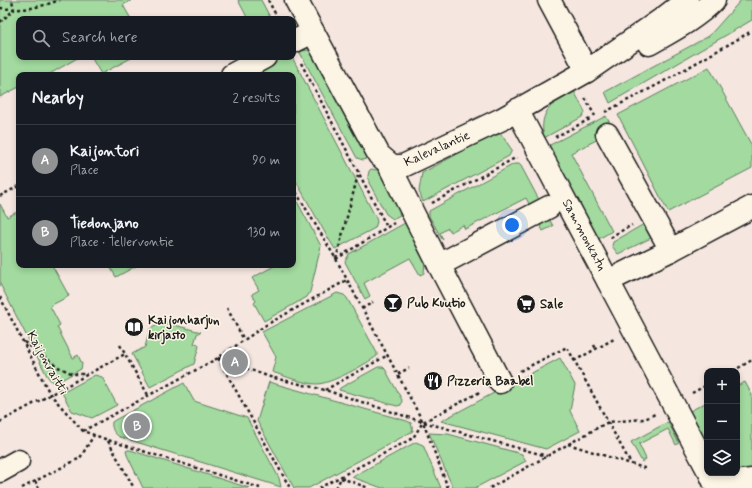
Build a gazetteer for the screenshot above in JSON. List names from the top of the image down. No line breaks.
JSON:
{"streets":{"street":["Kalevalantie","Sammonkatu"],"path":["Kaijonraitti"]},"crossings":[["Kalevalantie","Sammonkatu"]],"places":{"bar":["Pub Kuutio"],"supermarket":["Sale"],"library":["Kaijonharjun kirjasto"],"restaurant":["Pizzeria Baabel"]},"page":{"search":"Search here","heading":["Nearby","2 results"],"list":[{"mark":"A","name":"Kaijontori","note":"Place","value":"90 m"},{"mark":"B","name":"Tiedonjano","note":"Place · Tellervontie","value":"130 m"}],"pins":["A","B"],"map_buttons":["+","−"]}}
